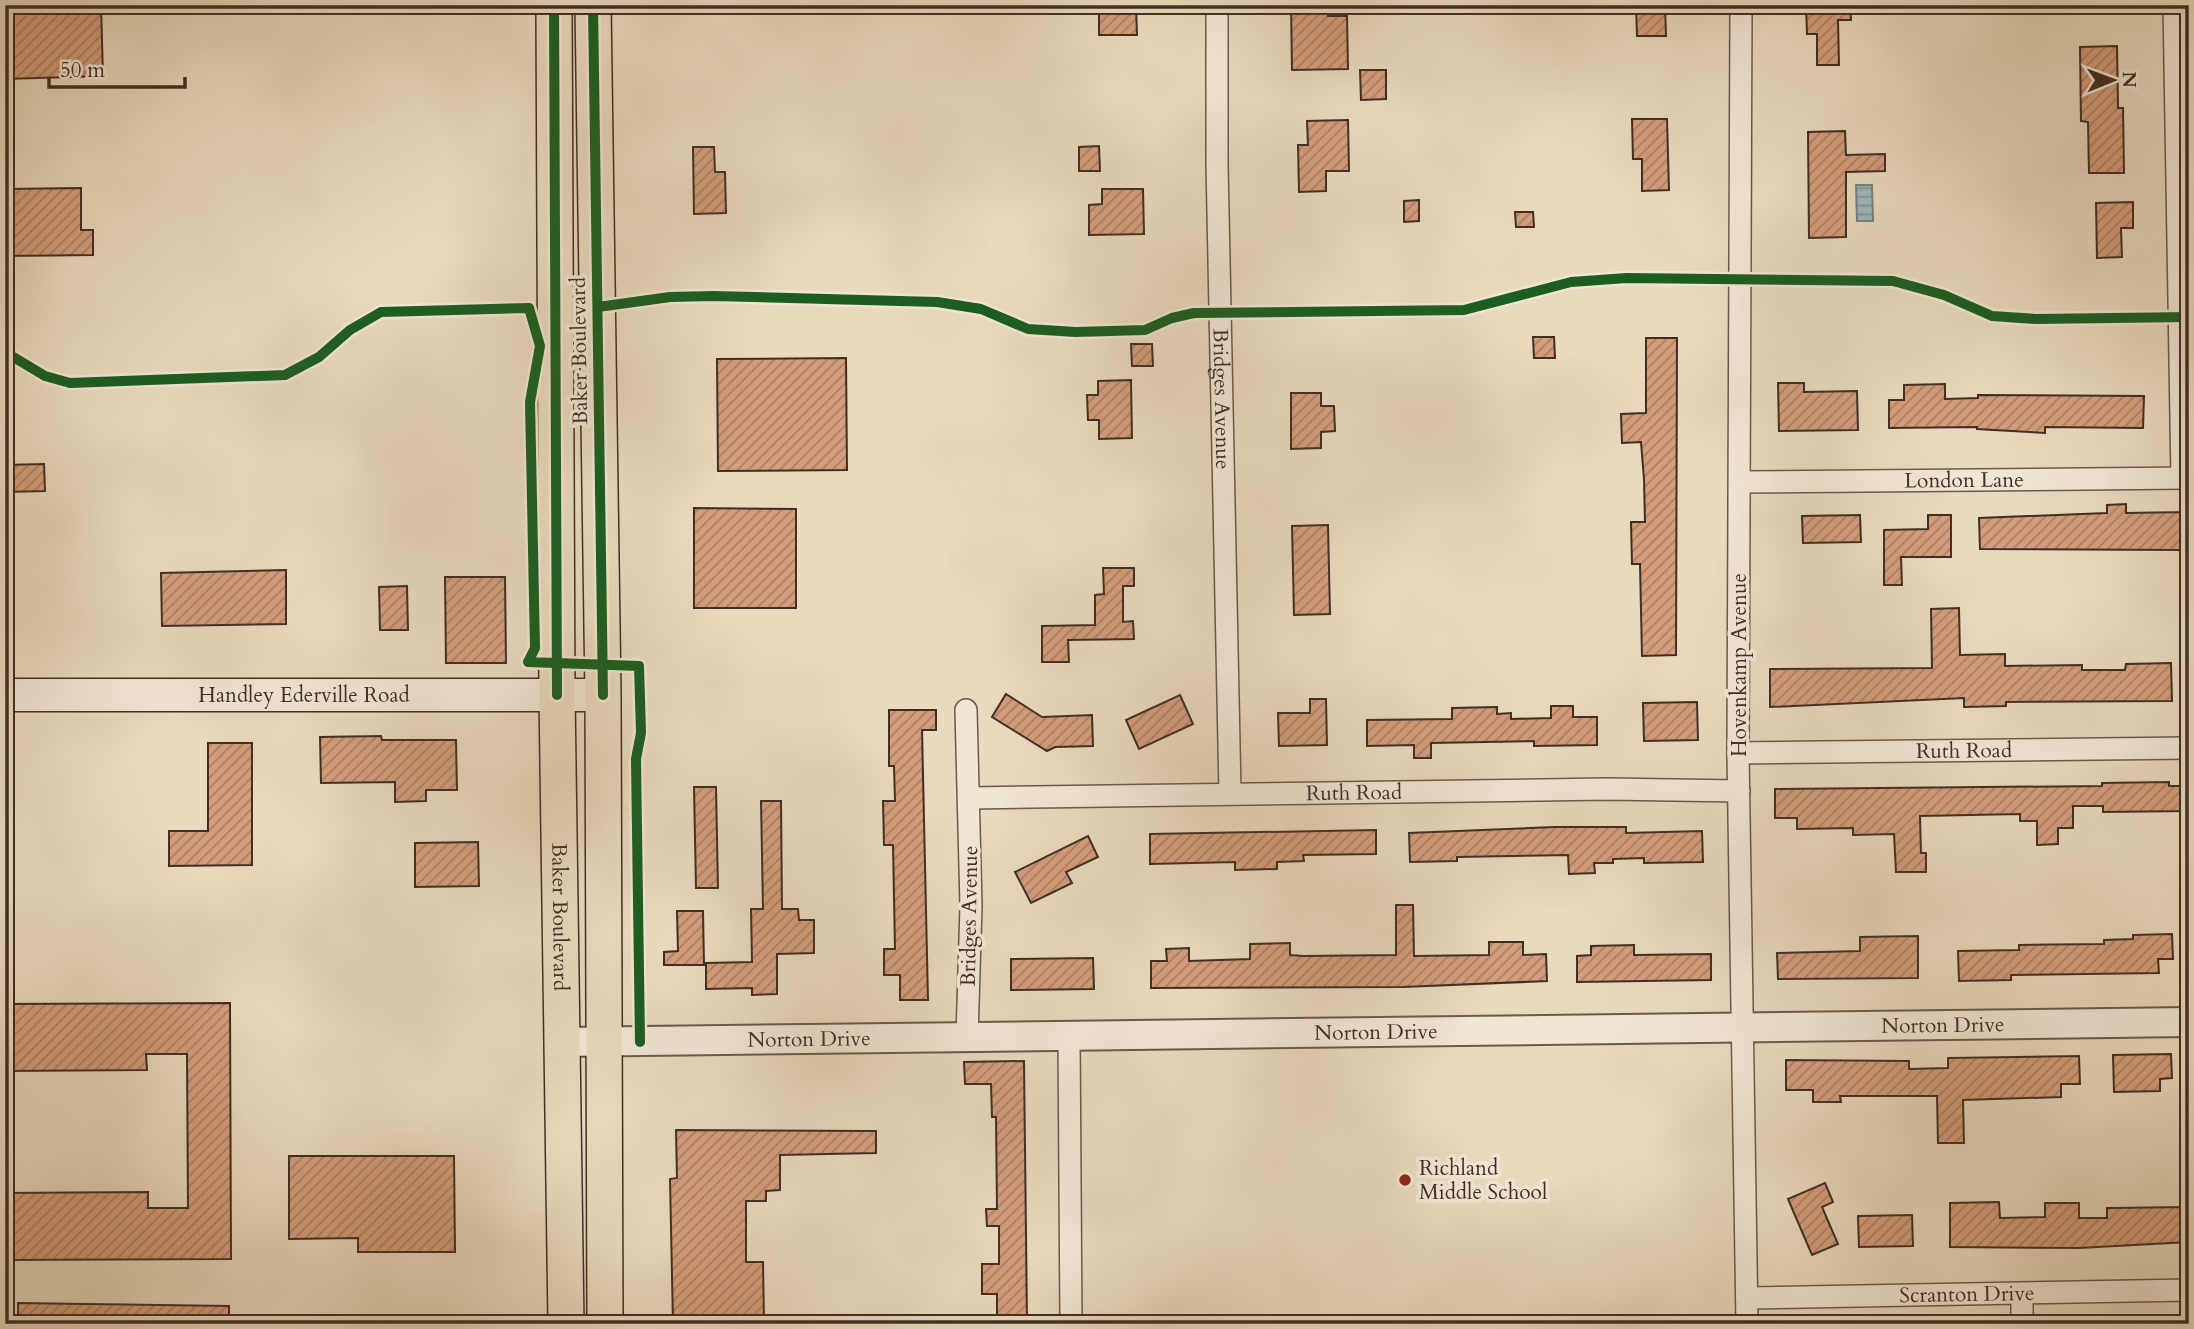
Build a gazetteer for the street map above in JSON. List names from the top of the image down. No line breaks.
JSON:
{"streets":{"main road":["Baker Boulevard","Handley Ederville Road"],"street":["Bridges Avenue","London Lane","Hovenkamp Avenue","Ruth Road","Norton Drive","Scranton Drive"]},"crossings":[["Baker Boulevard","Handley Ederville Road"],["Baker Boulevard","Norton Drive"],["Bridges Avenue","Ruth Road"],["Bridges Avenue","Norton Drive"],["London Lane","Hovenkamp Avenue"],["Hovenkamp Avenue","Ruth Road"],["Hovenkamp Avenue","Norton Drive"],["Hovenkamp Avenue","Scranton Drive"]],"places":["Richland Middle School"],"scale_bar":"50 m","north":"right"}
